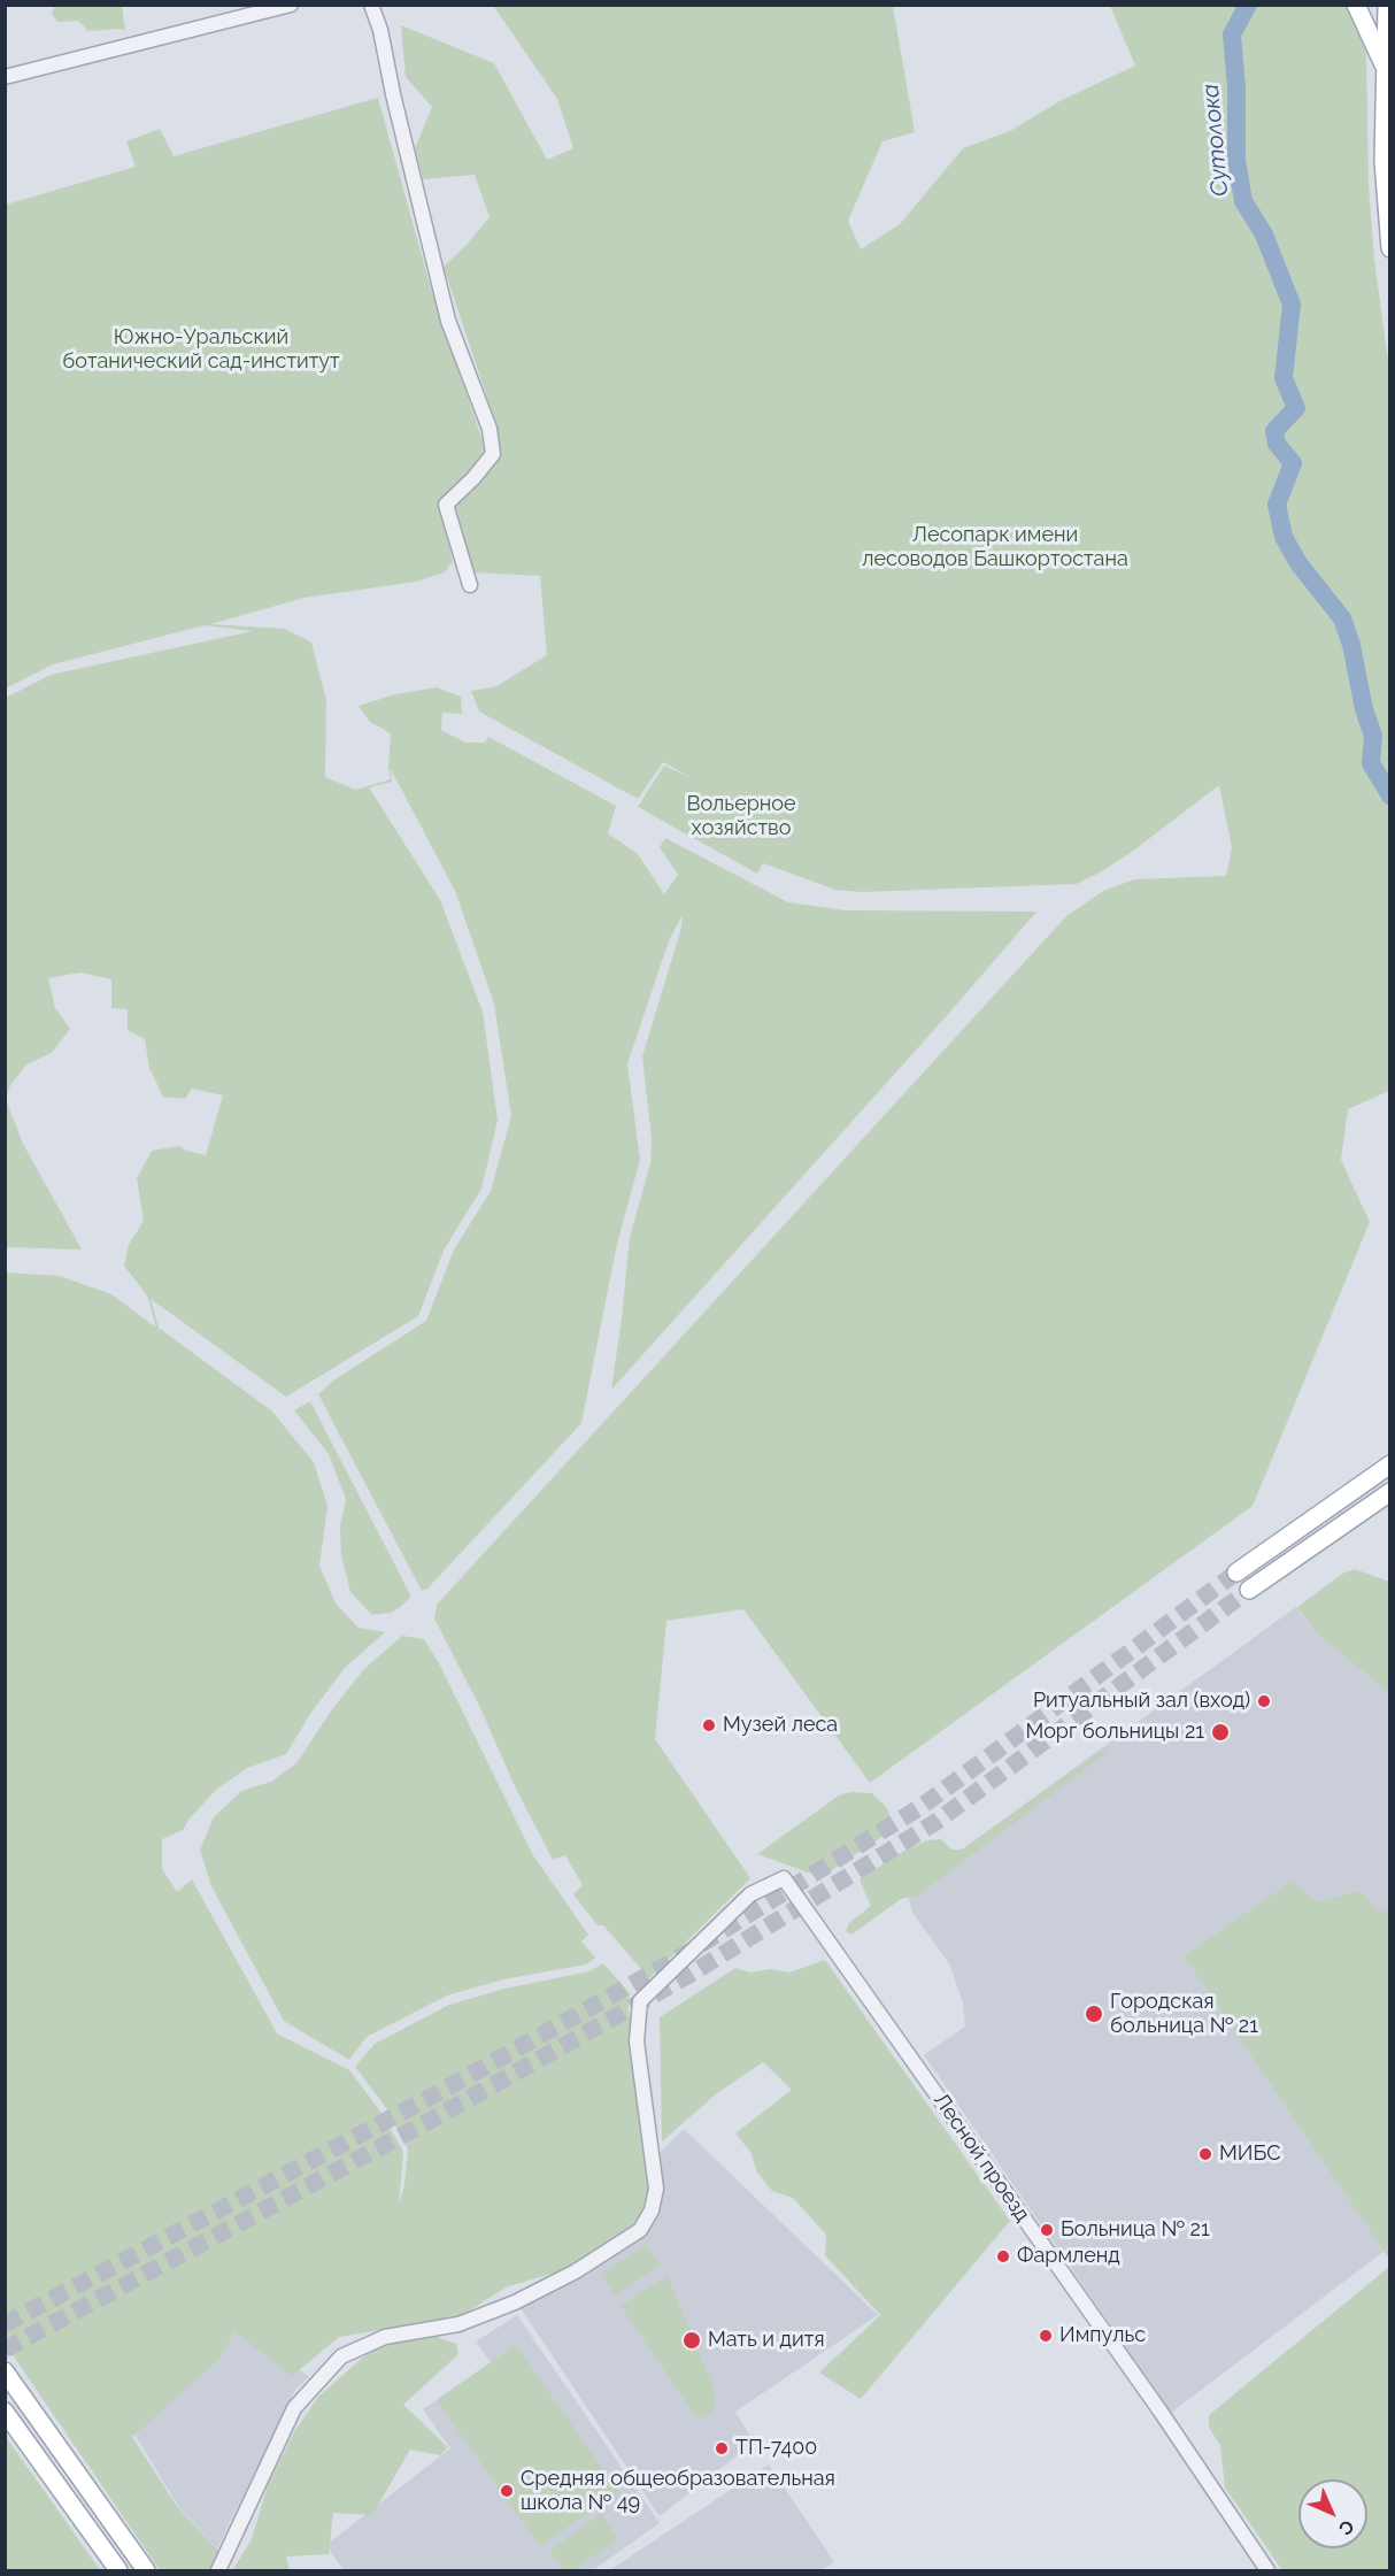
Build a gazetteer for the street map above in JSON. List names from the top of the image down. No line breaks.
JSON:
{"streets":{"street":["Лесной проезд"]},"water":["Сутолока"],"parks":["Южно-Уральский ботанический сад-институт","Лесопарк имени лесоводов Башкортостана","Вольерное хозяйство"],"places":["Ритуальный зал (вход)","Музей леса","Морг больницы 21","Городская больница № 21","МИБС","Больница № 21","Фармленд","Импульс","Мать и дитя","ТП-7400","Средняя общеобразовательная школа № 49"],"north":"bottom right"}
